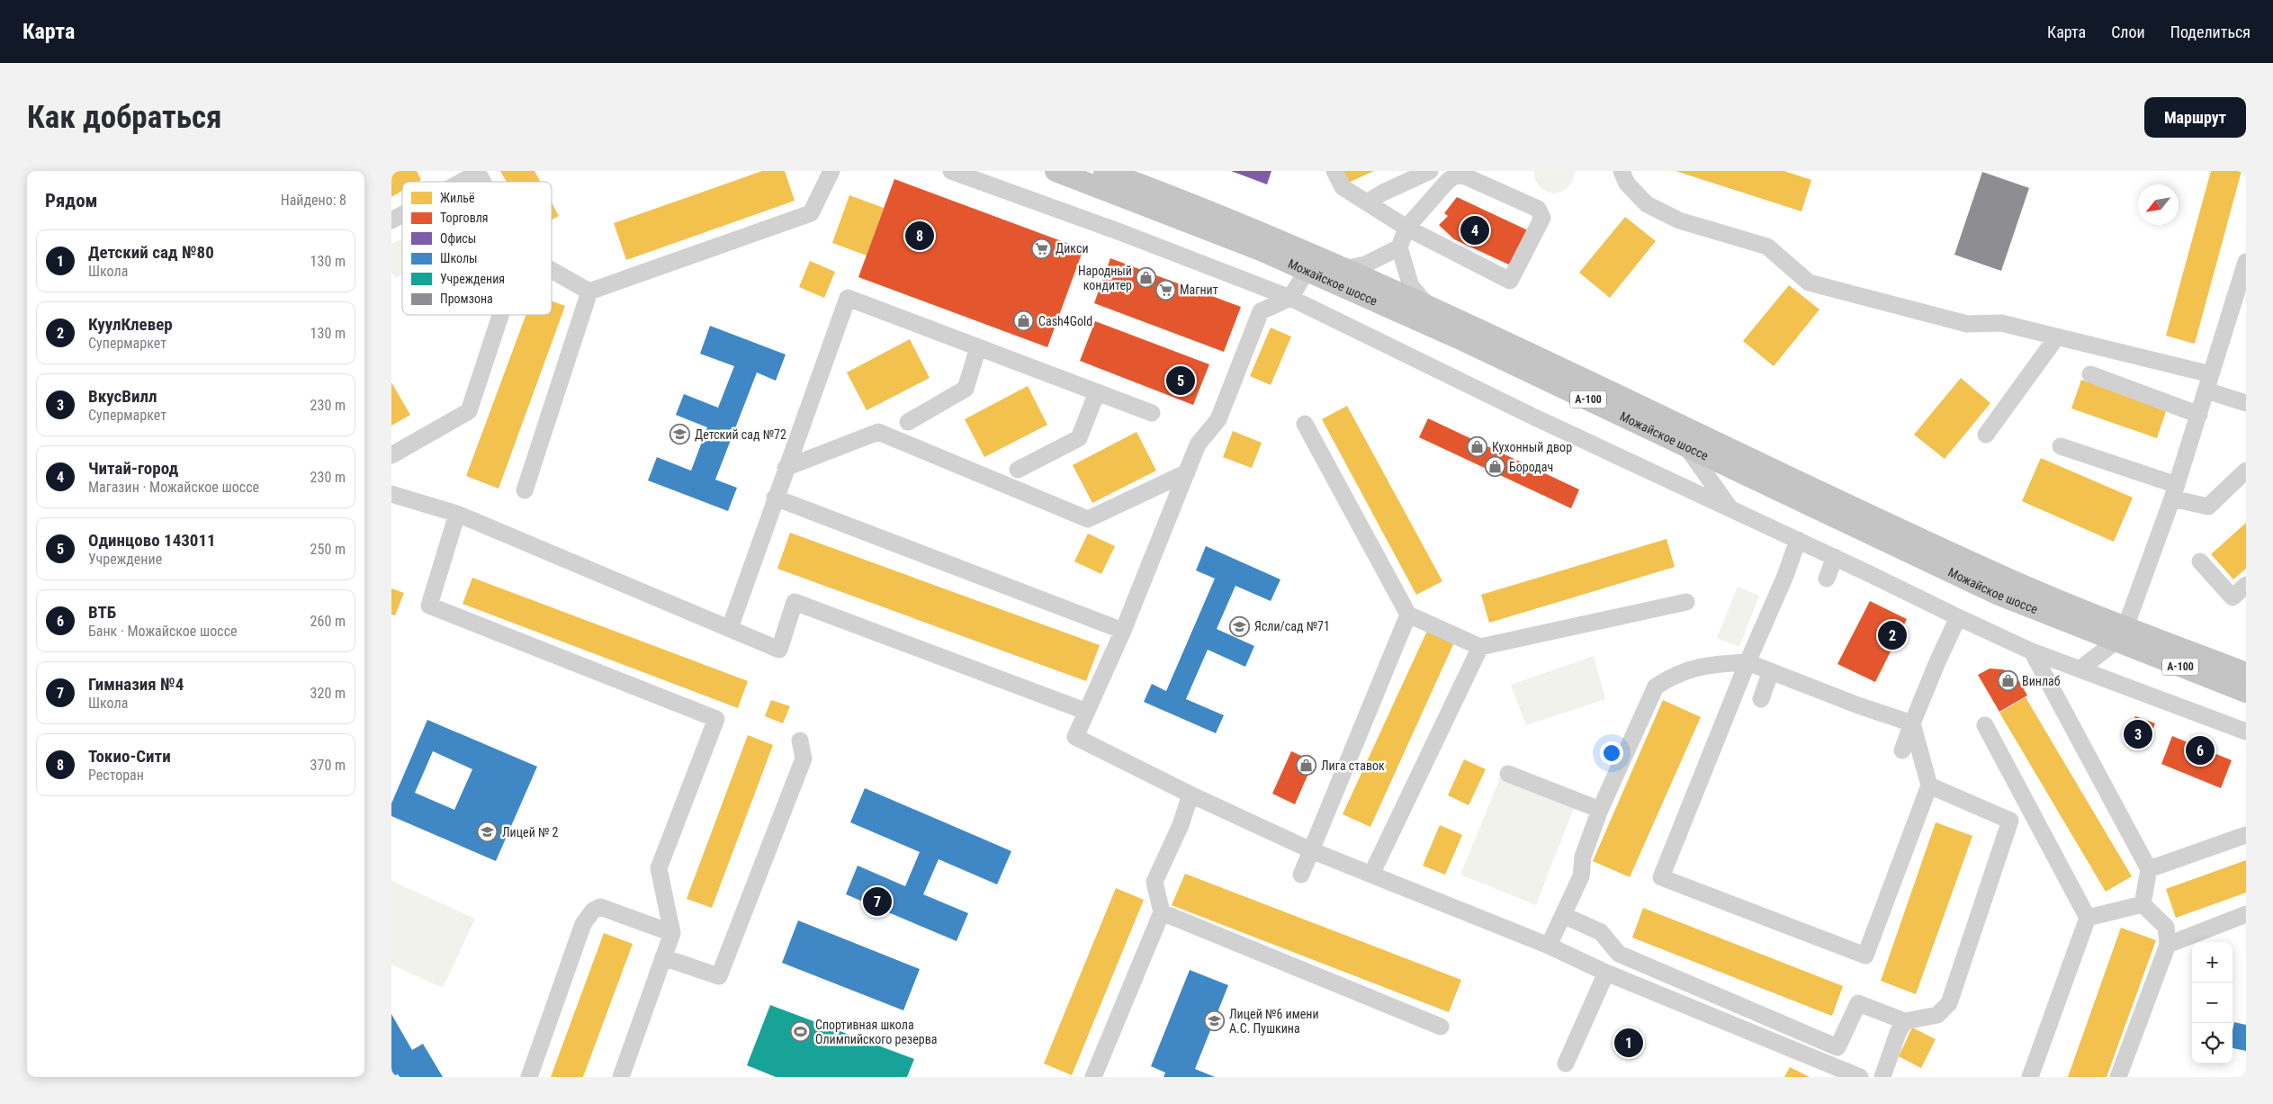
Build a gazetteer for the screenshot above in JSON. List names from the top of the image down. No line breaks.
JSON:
{"streets":{"main road":["Можайское шоссе","А-100"]},"places":{"supermarket":["Дикси","Магнит"],"shop":["Народный кондитер","Cash4Gold","Кухонный двор","Бородач","Винлаб","Лига ставок"],"school or university":["Детский сад №72","Ясли/сад №71","Лицей № 2","Лицей №6 имени А.С. Пушкина"],"sports":["Спортивная школа Олимпийского резерва"]},"legend":["Жильё","Торговля","Офисы","Школы","Учреждения","Промзона"],"north":"bottom left","page":{"header":"Карта","nav":["Карта","Слои","Поделиться"],"buttons":"Маршрут","title":"Как добраться","heading":["Рядом","Найдено: 8"],"pins":["4","8","5","2","3","6","7","1"],"list":[{"mark":"1","name":"Детский сад №80","note":"Школа","value":"130 m"},{"mark":"2","name":"КуулКлевер","note":"Супермаркет","value":"130 m"},{"mark":"3","name":"ВкусВилл","note":"Супермаркет","value":"230 m"},{"mark":"4","name":"Читай-город","note":"Магазин · Можайское шоссе","value":"230 m"},{"mark":"5","name":"Одинцово 143011","note":"Учреждение","value":"250 m"},{"mark":"6","name":"ВТБ","note":"Банк · Можайское шоссе","value":"260 m"},{"mark":"7","name":"Гимназия №4","note":"Школа","value":"320 m"},{"mark":"8","name":"Токио-Сити","note":"Ресторан","value":"370 m"}],"map_buttons":["+","−"]}}
